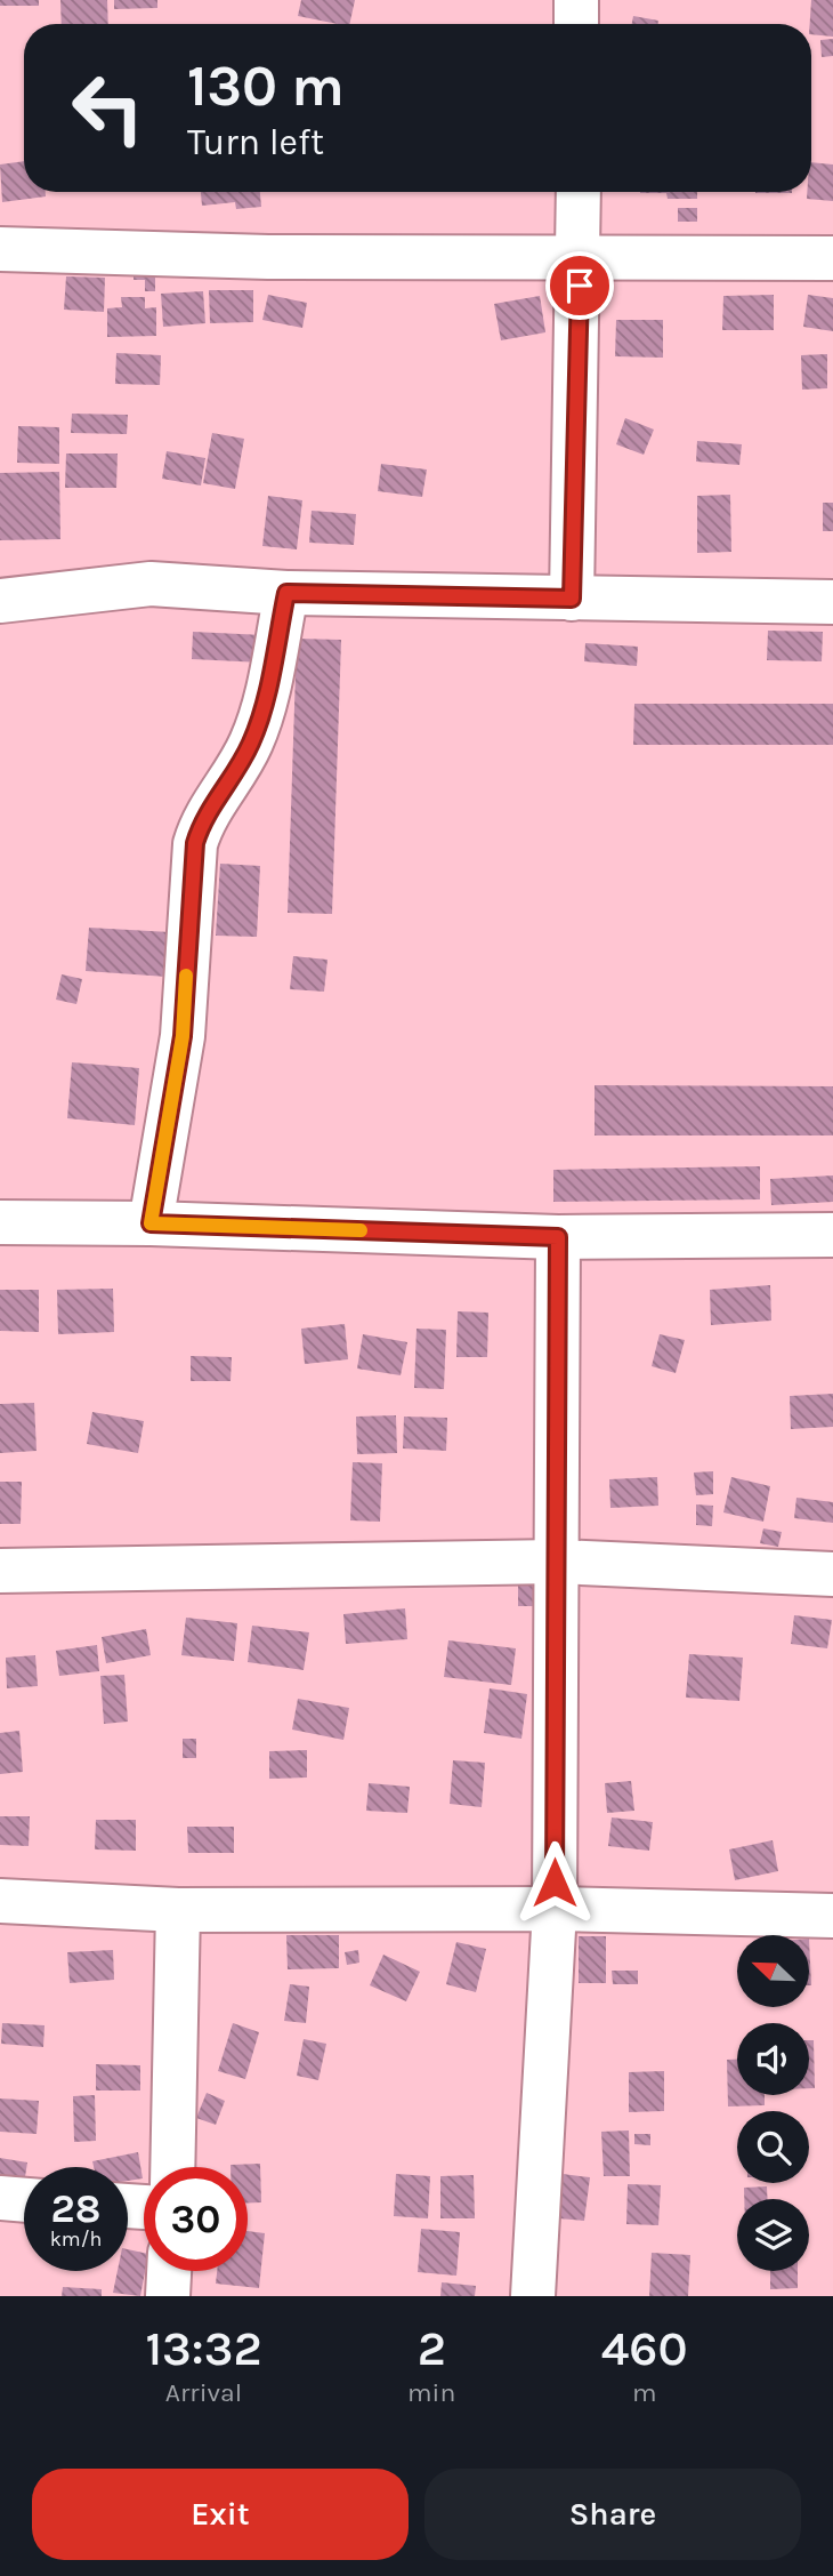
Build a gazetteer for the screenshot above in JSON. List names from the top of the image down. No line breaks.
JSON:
{"north":"top left","page":{"turn":["130 m","Turn left"],"speed":"28 km/h","limit":"30","eta":["13:32","Arrival","2","min","460","m"],"buttons":["Exit","Share"]}}
